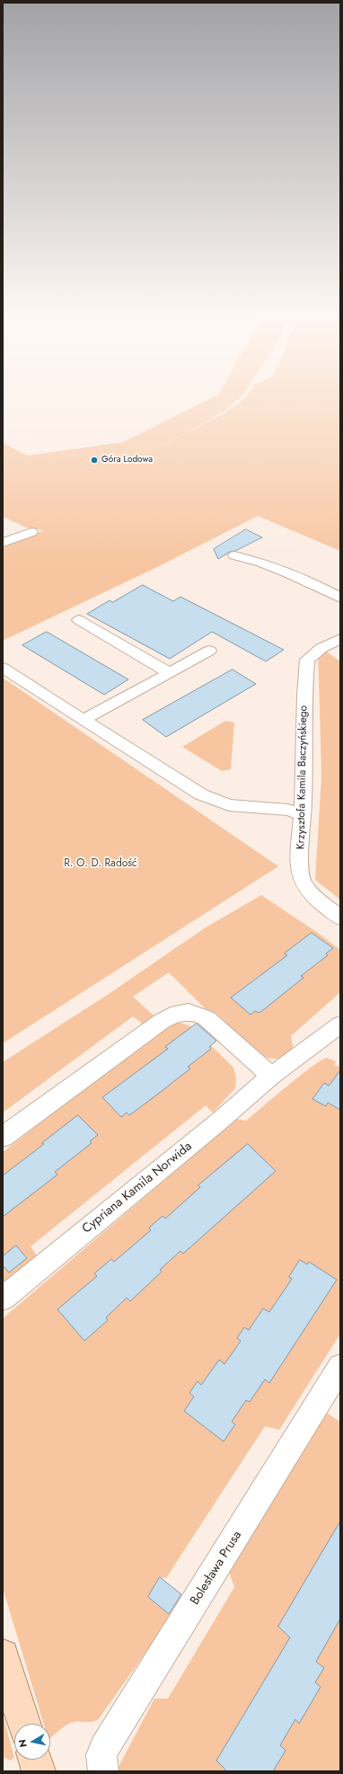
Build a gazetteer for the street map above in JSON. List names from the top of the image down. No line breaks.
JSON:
{"streets":{"street":["Krzysztofa Kamila Baczyńskiego","Cypriana Kamila Norwida","Bolesława Prusa"]},"parks":["R. O. D. Radość"],"places":["Góra Lodowa"],"north":"left"}
